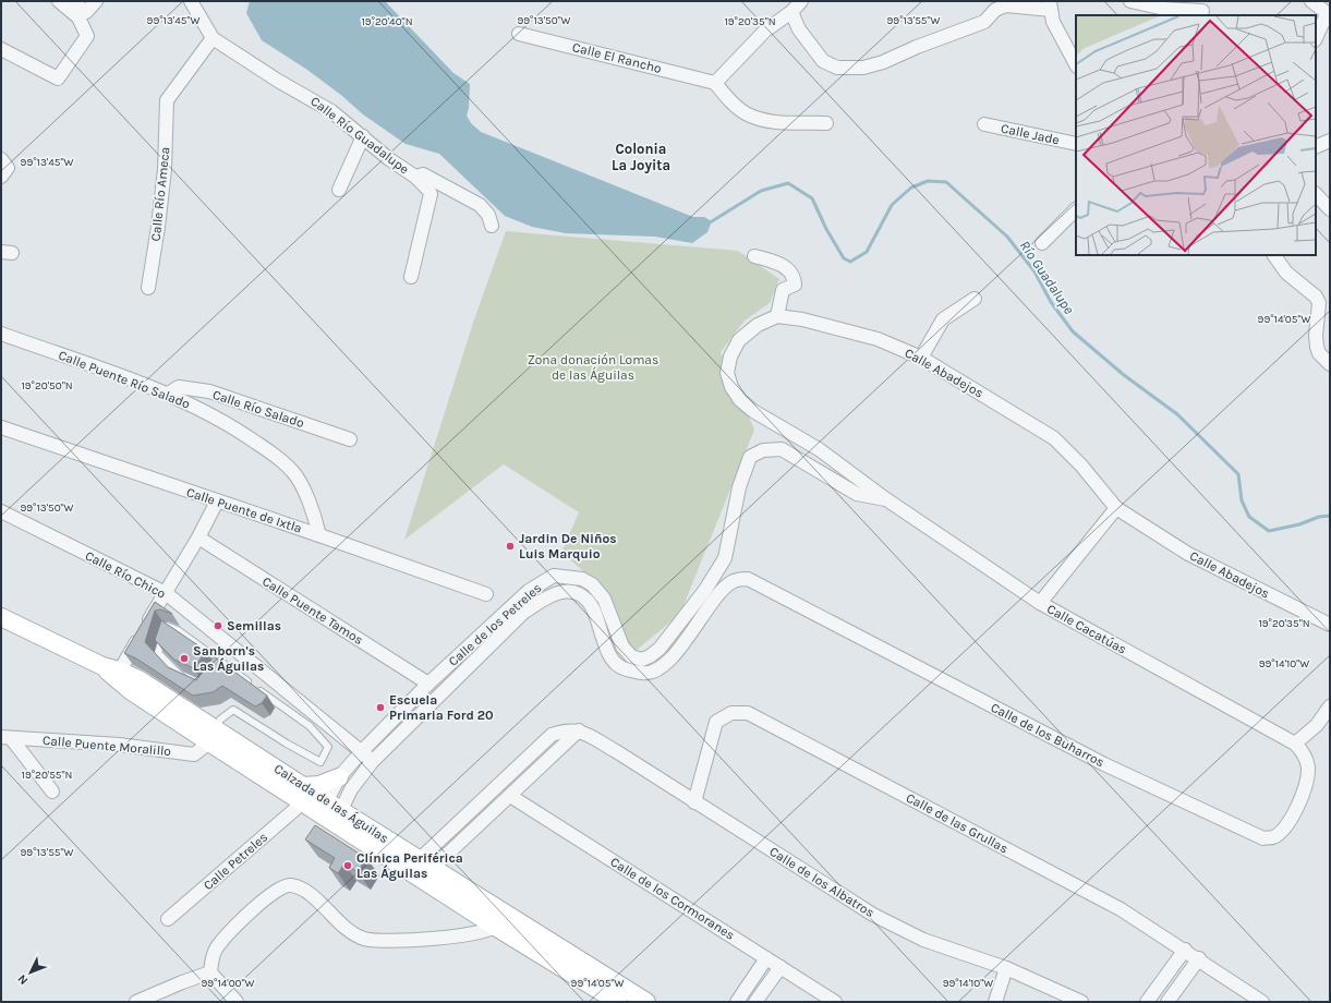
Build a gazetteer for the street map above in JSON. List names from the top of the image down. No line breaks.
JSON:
{"streets":{"main road":["Calzada de las Águilas"],"street":["Calle El Rancho","Calle Jade","Calle Río Guadalupe","Calle Río Ameca","Calle Abadejos","Calle Puente Río Salado","Calle Río Salado","Calle Puente de Ixtla","Calle Río Chico","Calle Puente Tamos","Calle de los Petreles","Calle Cacatúas","Calle de los Buharros","Calle Puente Moralillo","Calle de las Grullas","Calle Petreles","Calle de los Albatros","Calle de los Cormoranes"]},"crossings":[["Calle Río Guadalupe","Calle Río Ameca"],["Calle Puente Río Salado","Calle Río Salado"],["Calle Puente Río Salado","Calle Puente de Ixtla"],["Calle Río Chico","Calle de los Petreles"],["Calle Puente Tamos","Calle de los Petreles"],["Calle de los Petreles","Calle Cacatúas"],["Calle de los Petreles","Calle de los Buharros"],["Calle de los Petreles","Calzada de las Águilas"],["Calle Cacatúas","Calle de los Buharros"],["Calle Puente Moralillo","Calzada de las Águilas"],["Calzada de las Águilas","Calle Petreles"],["Calle de las Grullas","Calle de los Albatros"]],"districts":["Colonia La Joyita"],"water":["Río Guadalupe"],"parks":["Zona donación Lomas de las Águilas"],"places":["Jardin De Niños Luis Marquio","Semillas","Sanborn's Las Águilas","Escuela Primaria Ford 20","Clínica Periférica Las Águilas"],"north":"bottom left","coordinates":["99°13'45\"W","99°13'50\"W","99°13'55\"W","19°20'40\"N","19°20'35\"N","99°14'05\"W","19°20'50\"N","99°14'10\"W","19°20'55\"N","99°14'00\"W"]}
